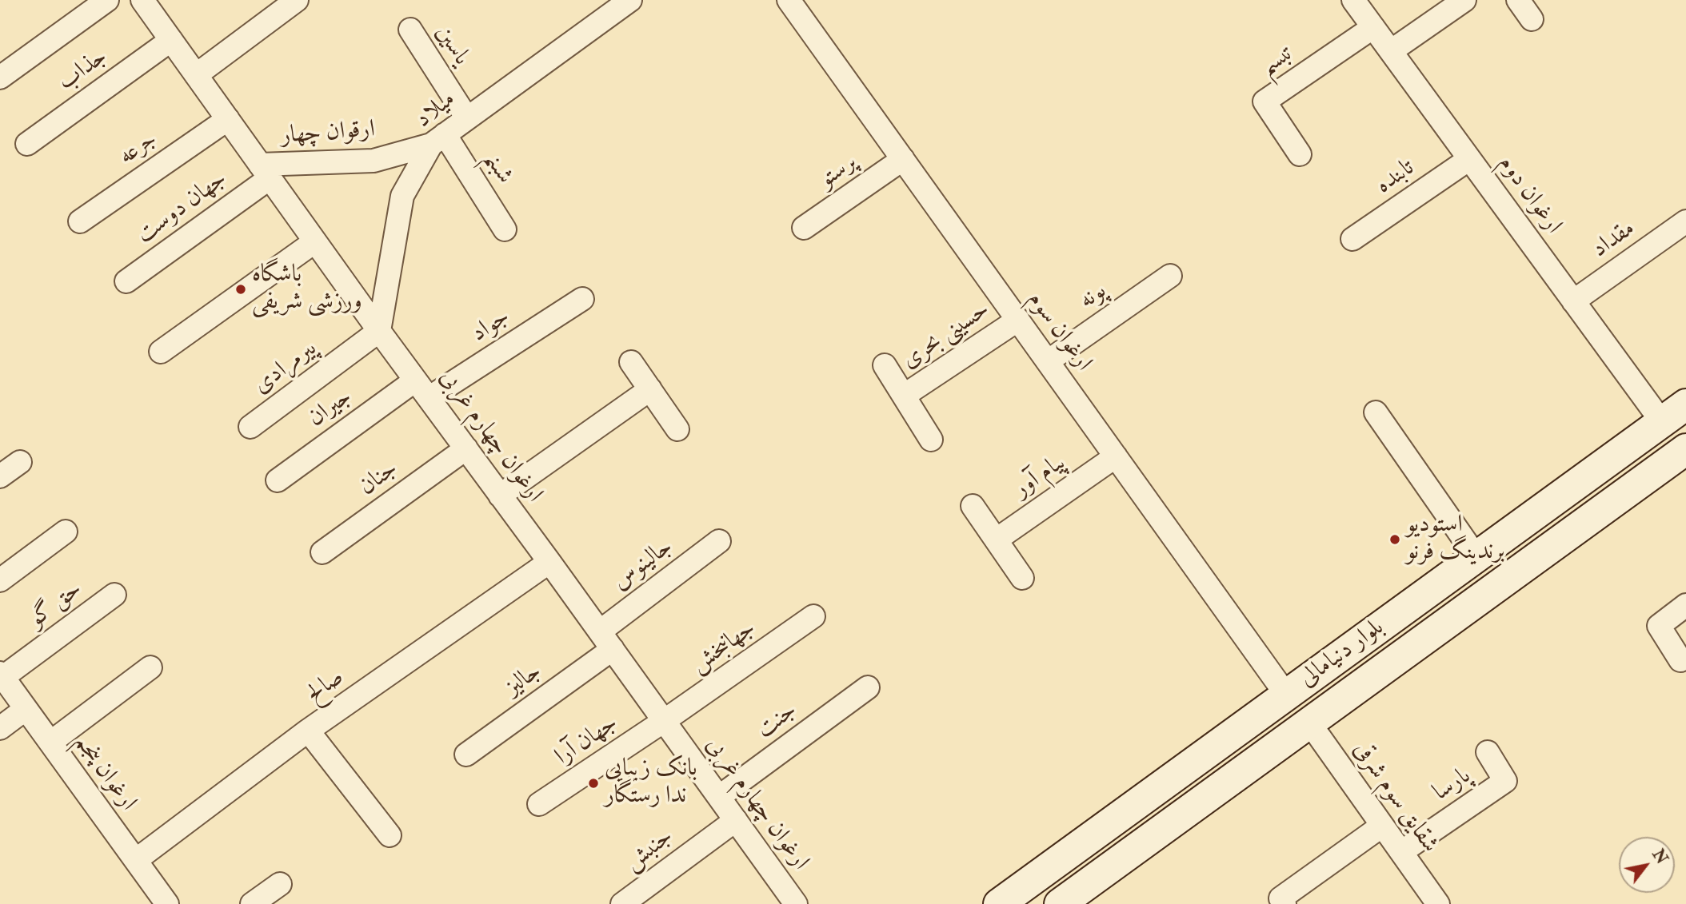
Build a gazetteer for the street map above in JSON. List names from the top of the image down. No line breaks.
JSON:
{"streets":{"main road":["بلوار دنیامالی"],"street":["یاسین","تبسم","جذاب","میلاد","ارقوان چهار","جرعه","شبنم","پرستو","تابنده","ارغوان دوم","جهان دوست","مقداد","پونه","جواد","ارغوان سوم","حسینی بحری","پیرمرادی","جیران","ارغوان چهارم غربی","پیام آور","جنان","جالینوس","حق گو","جهانبخش","جالیز","صالح","جنت","جهان آرا","ارغوان پنجم","پارسا","شقایق سوم شرقی","جنبش"]},"crossings":[["یاسین","میلاد"],["تبسم","ارغوان دوم"],["جذاب","ارغوان چهارم غربی"],["میلاد","ارقوان چهار"],["میلاد","شبنم"],["میلاد","پیرمرادی"],["میلاد","ارغوان چهارم غربی"],["ارقوان چهار","شبنم"],["ارقوان چهار","جهان دوست"],["ارقوان چهار","ارغوان چهارم غربی"],["جرعه","ارغوان چهارم غربی"],["پرستو","ارغوان سوم"],["تابنده","ارغوان دوم"],["ارغوان دوم","مقداد"],["ارغوان دوم","بلوار دنیامالی"],["جهان دوست","ارغوان چهارم غربی"],["پونه","ارغوان سوم"],["جواد","ارغوان چهارم غربی"],["ارغوان سوم","حسینی بحری"],["ارغوان سوم","پیام آور"],["ارغوان سوم","بلوار دنیامالی"],["پیرمرادی","ارغوان چهارم غربی"],["جیران","ارغوان چهارم غربی"],["ارغوان چهارم غربی","جنان"],["ارغوان چهارم غربی","جالینوس"],["ارغوان چهارم غربی","جهانبخش"],["ارغوان چهارم غربی","جالیز"],["ارغوان چهارم غربی","صالح"],["ارغوان چهارم غربی","جنت"],["ارغوان چهارم غربی","جهان آرا"],["ارغوان چهارم غربی","جنبش"],["جالینوس","جالیز"],["حق گو","ارغوان پنجم"],["جهانبخش","جهان آرا"],["بلوار دنیامالی","شقایق سوم شرقی"],["صالح","ارغوان پنجم"],["پارسا","شقایق سوم شرقی"]],"places":["باشگاه ورزشی شریفی","استودیو برندینگ فرنو","بانک زیبایی ندا رستگار"],"north":"top right"}
